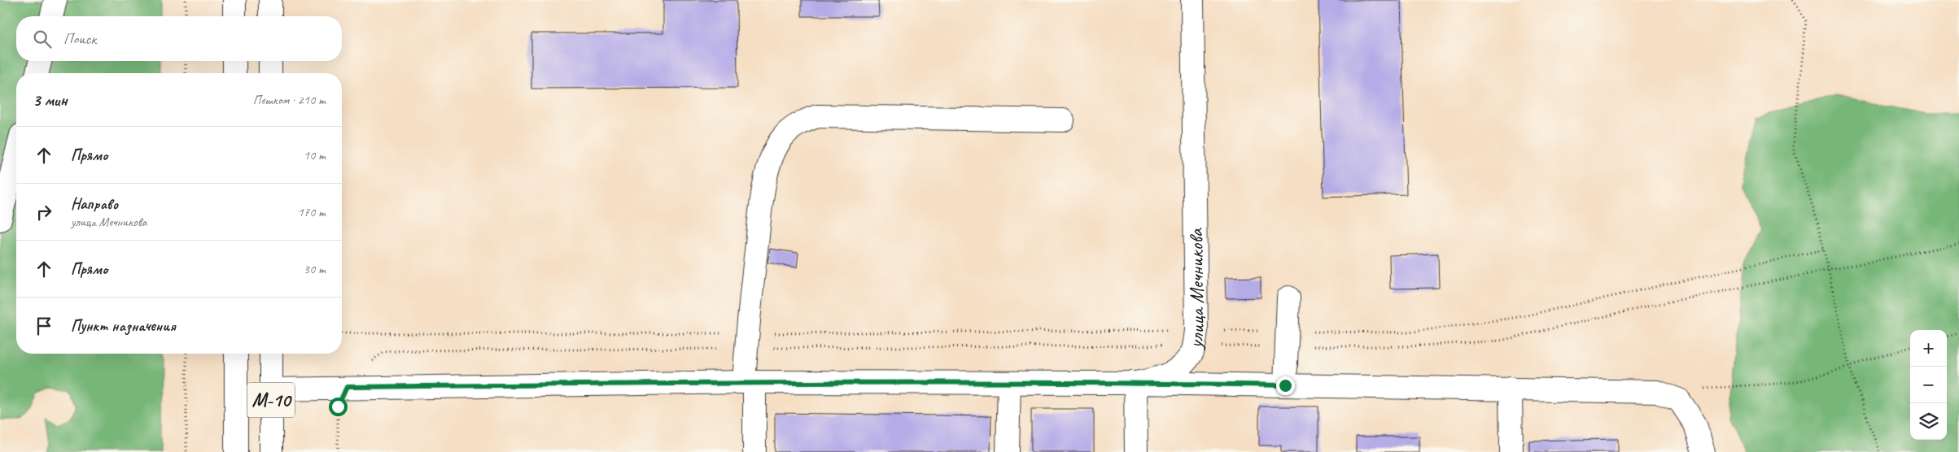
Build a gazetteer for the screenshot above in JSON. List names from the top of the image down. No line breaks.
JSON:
{"streets":{"main road":["улица Мечникова","М-10"]},"crossings":[["улица Мечникова","М-10"]],"page":{"search":"Поиск","heading":["3 мин","Пешком · 210 m"],"list":[["Прямо","10 m"],["Направо","улица Мечникова","170 m"],["Прямо","30 m"],"Пункт назначения"],"map_buttons":["+","−"]}}
